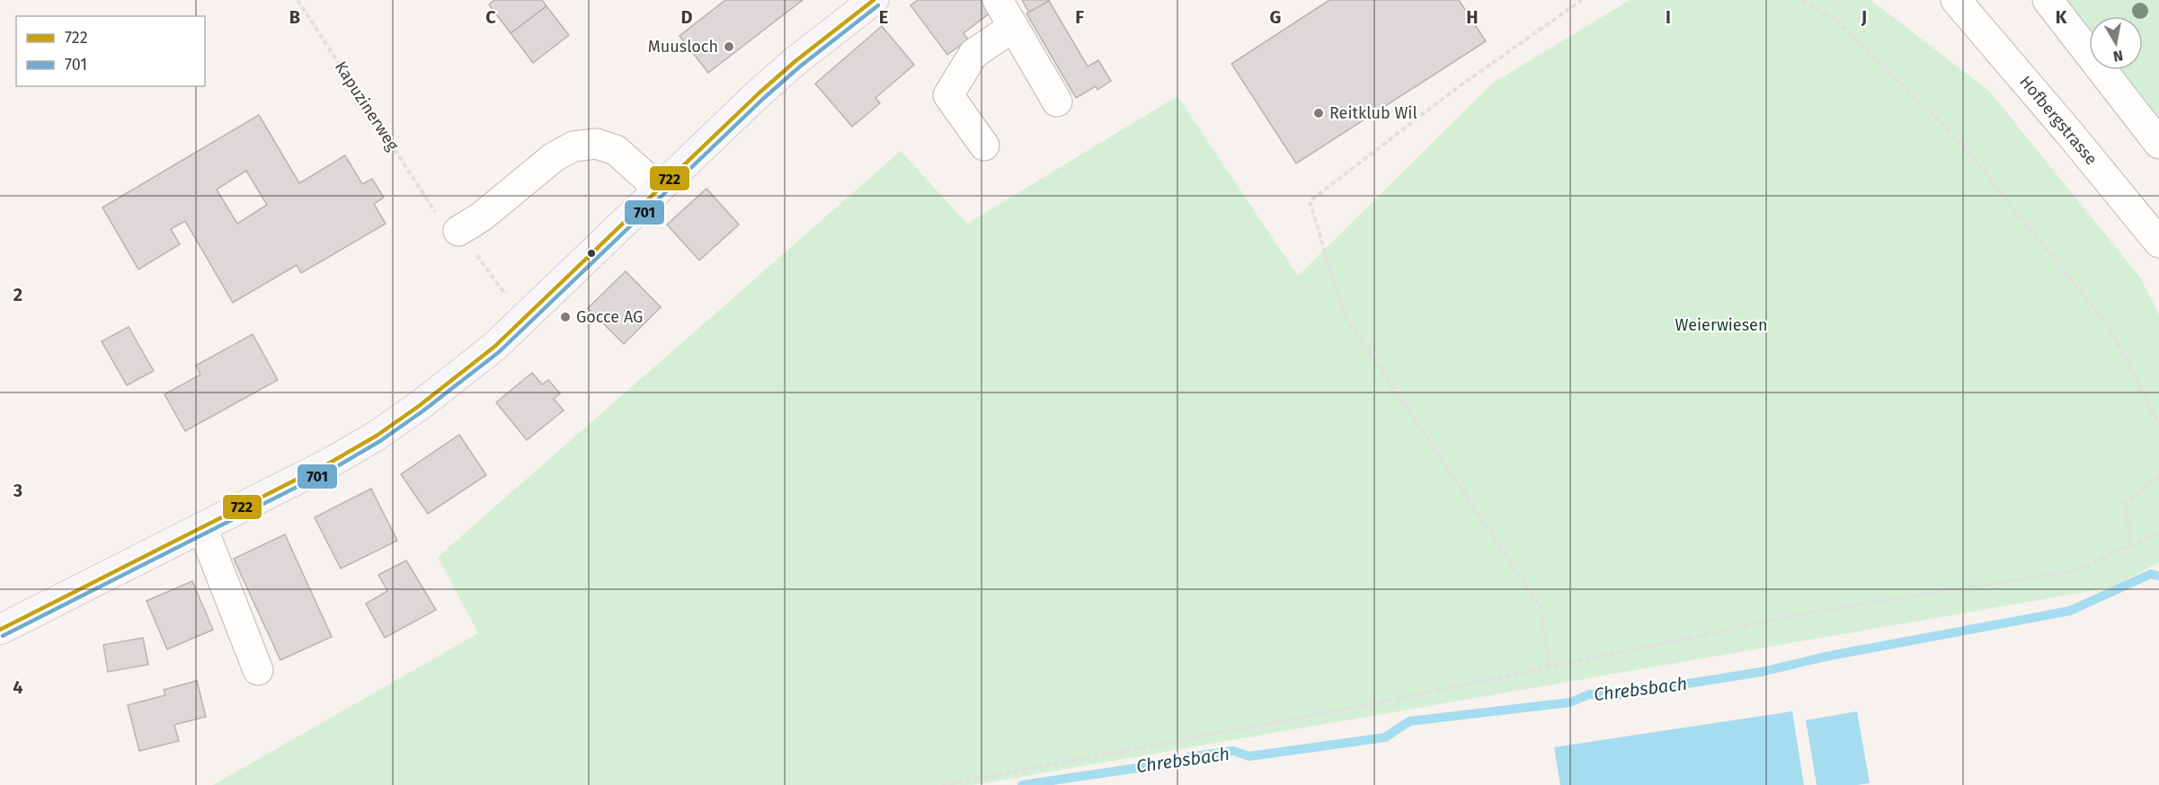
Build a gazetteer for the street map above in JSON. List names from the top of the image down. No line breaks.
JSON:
{"streets":{"street":["Hofbergstrasse"],"path":["Kapuzinerweg"]},"water":["Chrebsbach"],"parks":["Weierwiesen"],"places":["Muusloch","Reitklub Wil","Gocce AG"],"lines":["transit line 722","transit line 701"],"legend":["722","701"],"north":"bottom","grid":{"columns":["B","C","D","E","F","G","H","I","J","K"],"rows":["2","3","4"]}}
